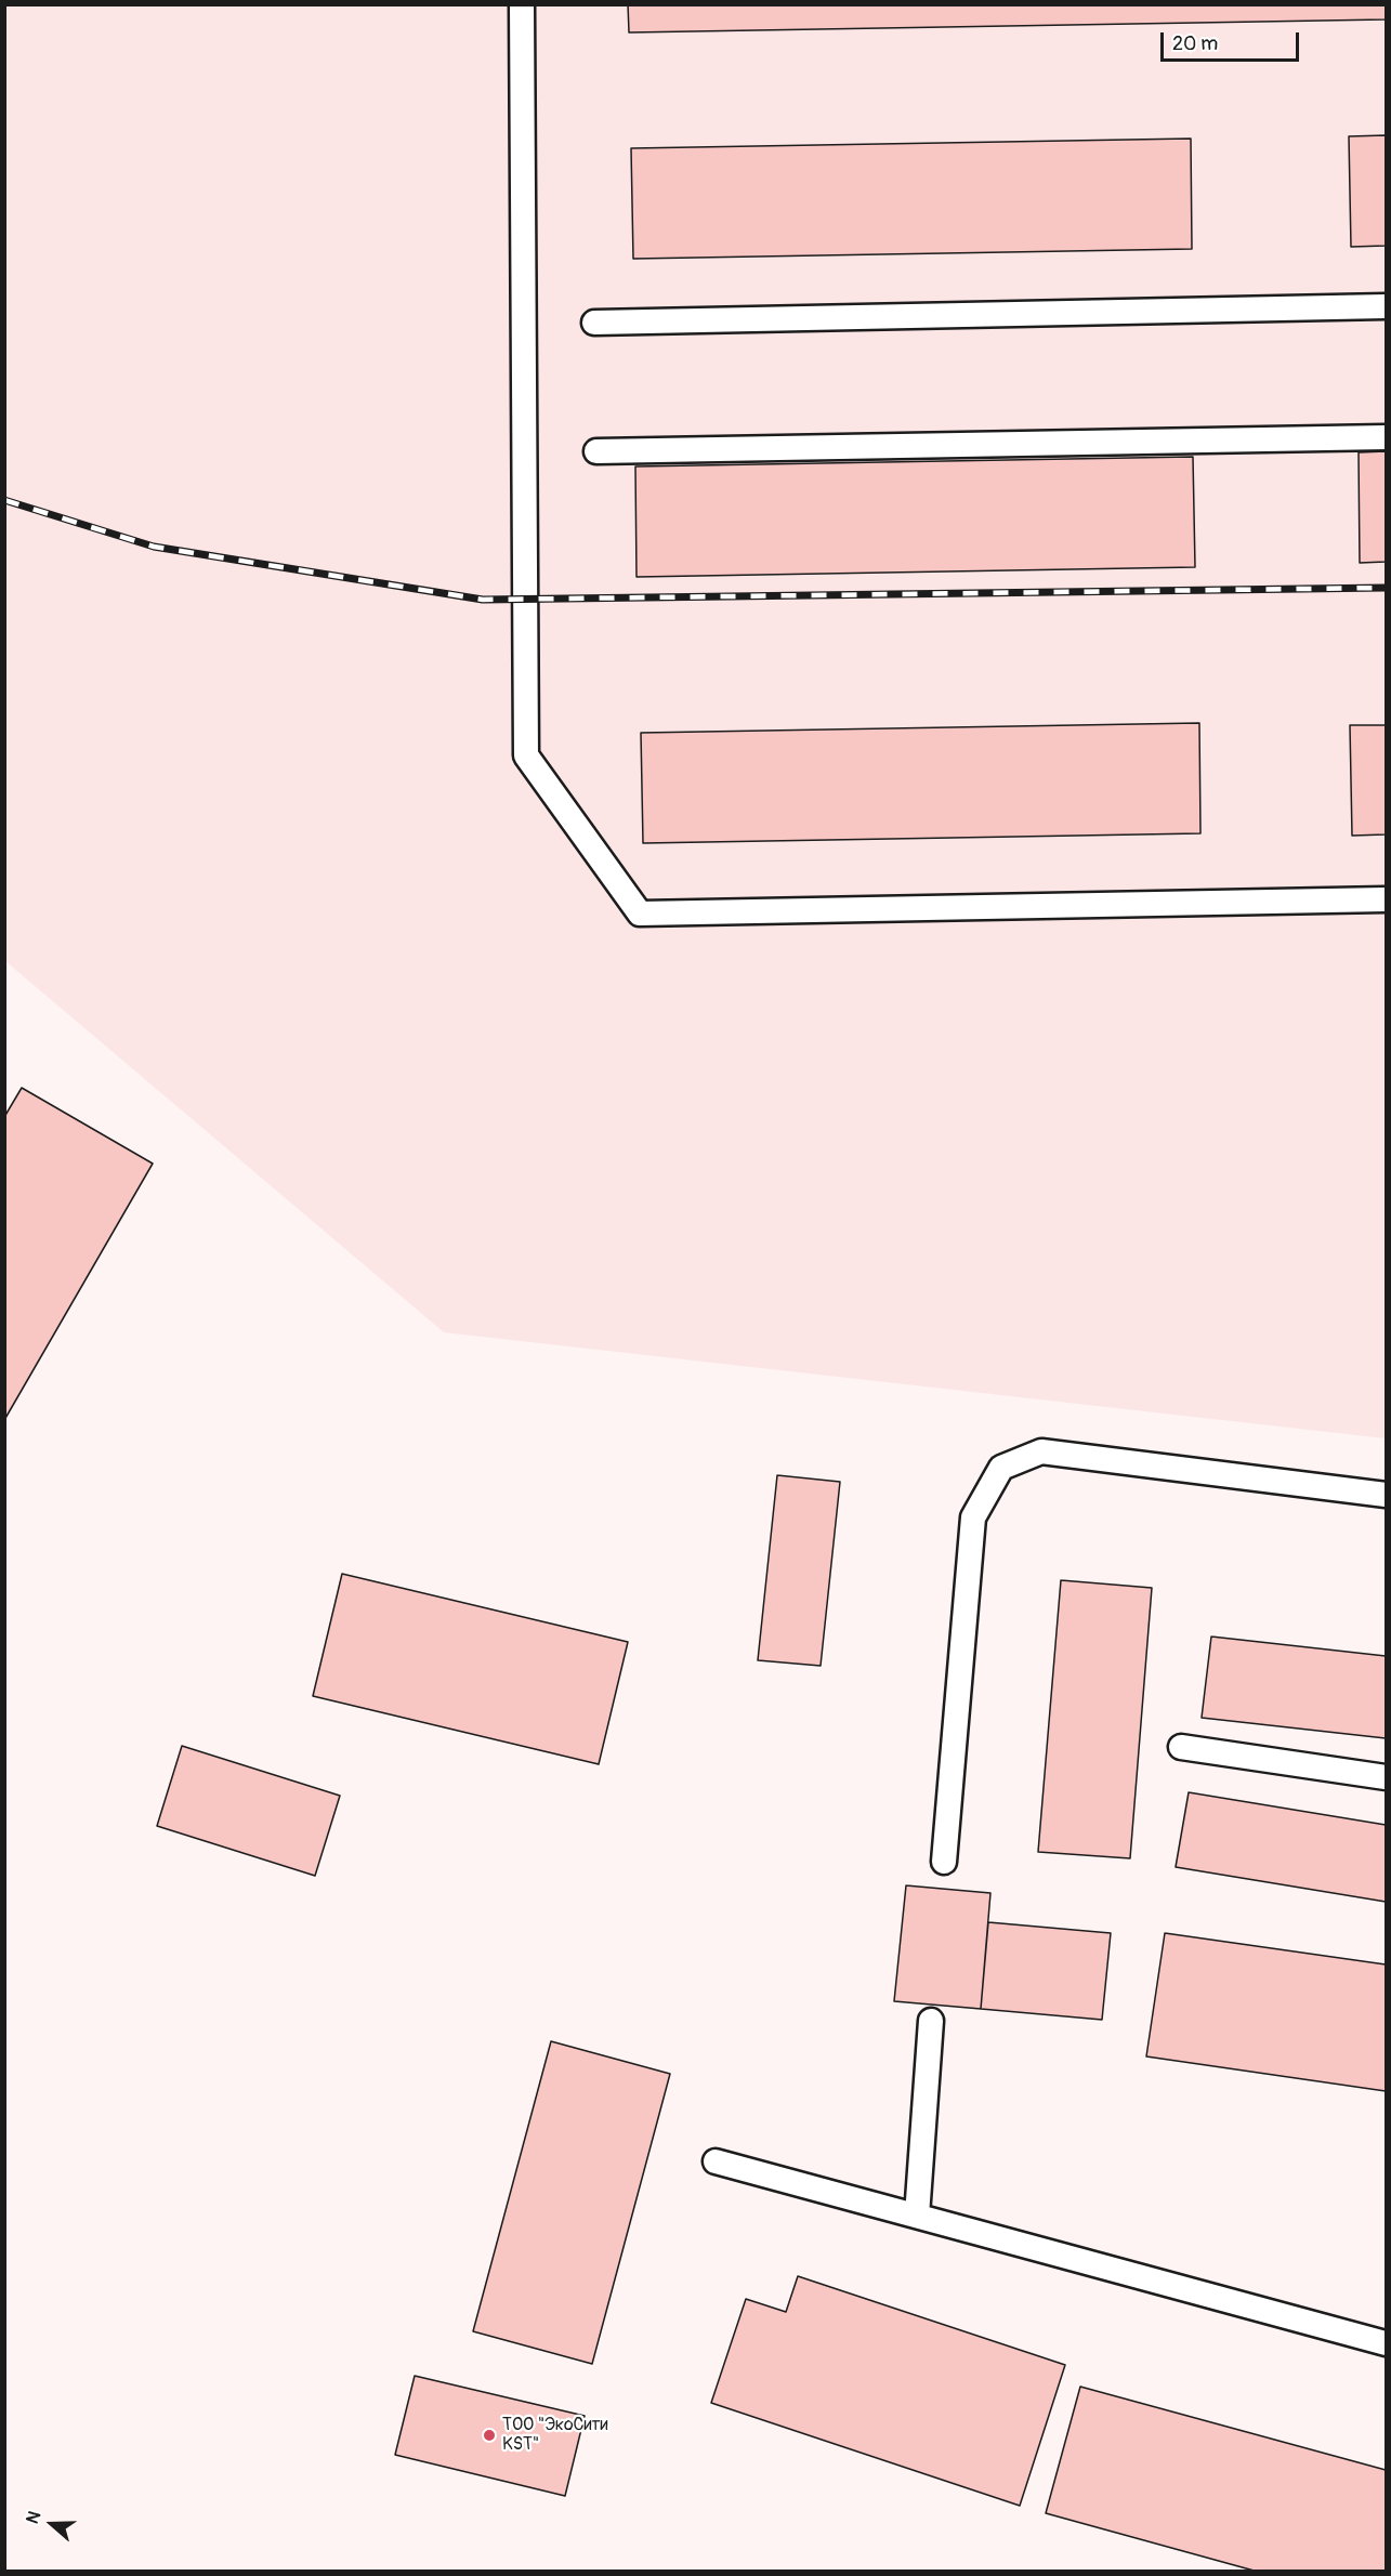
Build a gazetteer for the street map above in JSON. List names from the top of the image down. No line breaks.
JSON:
{"places":["ТОО \"ЭкоСити KST\""],"scale_bar":"20 m","north":"left"}
